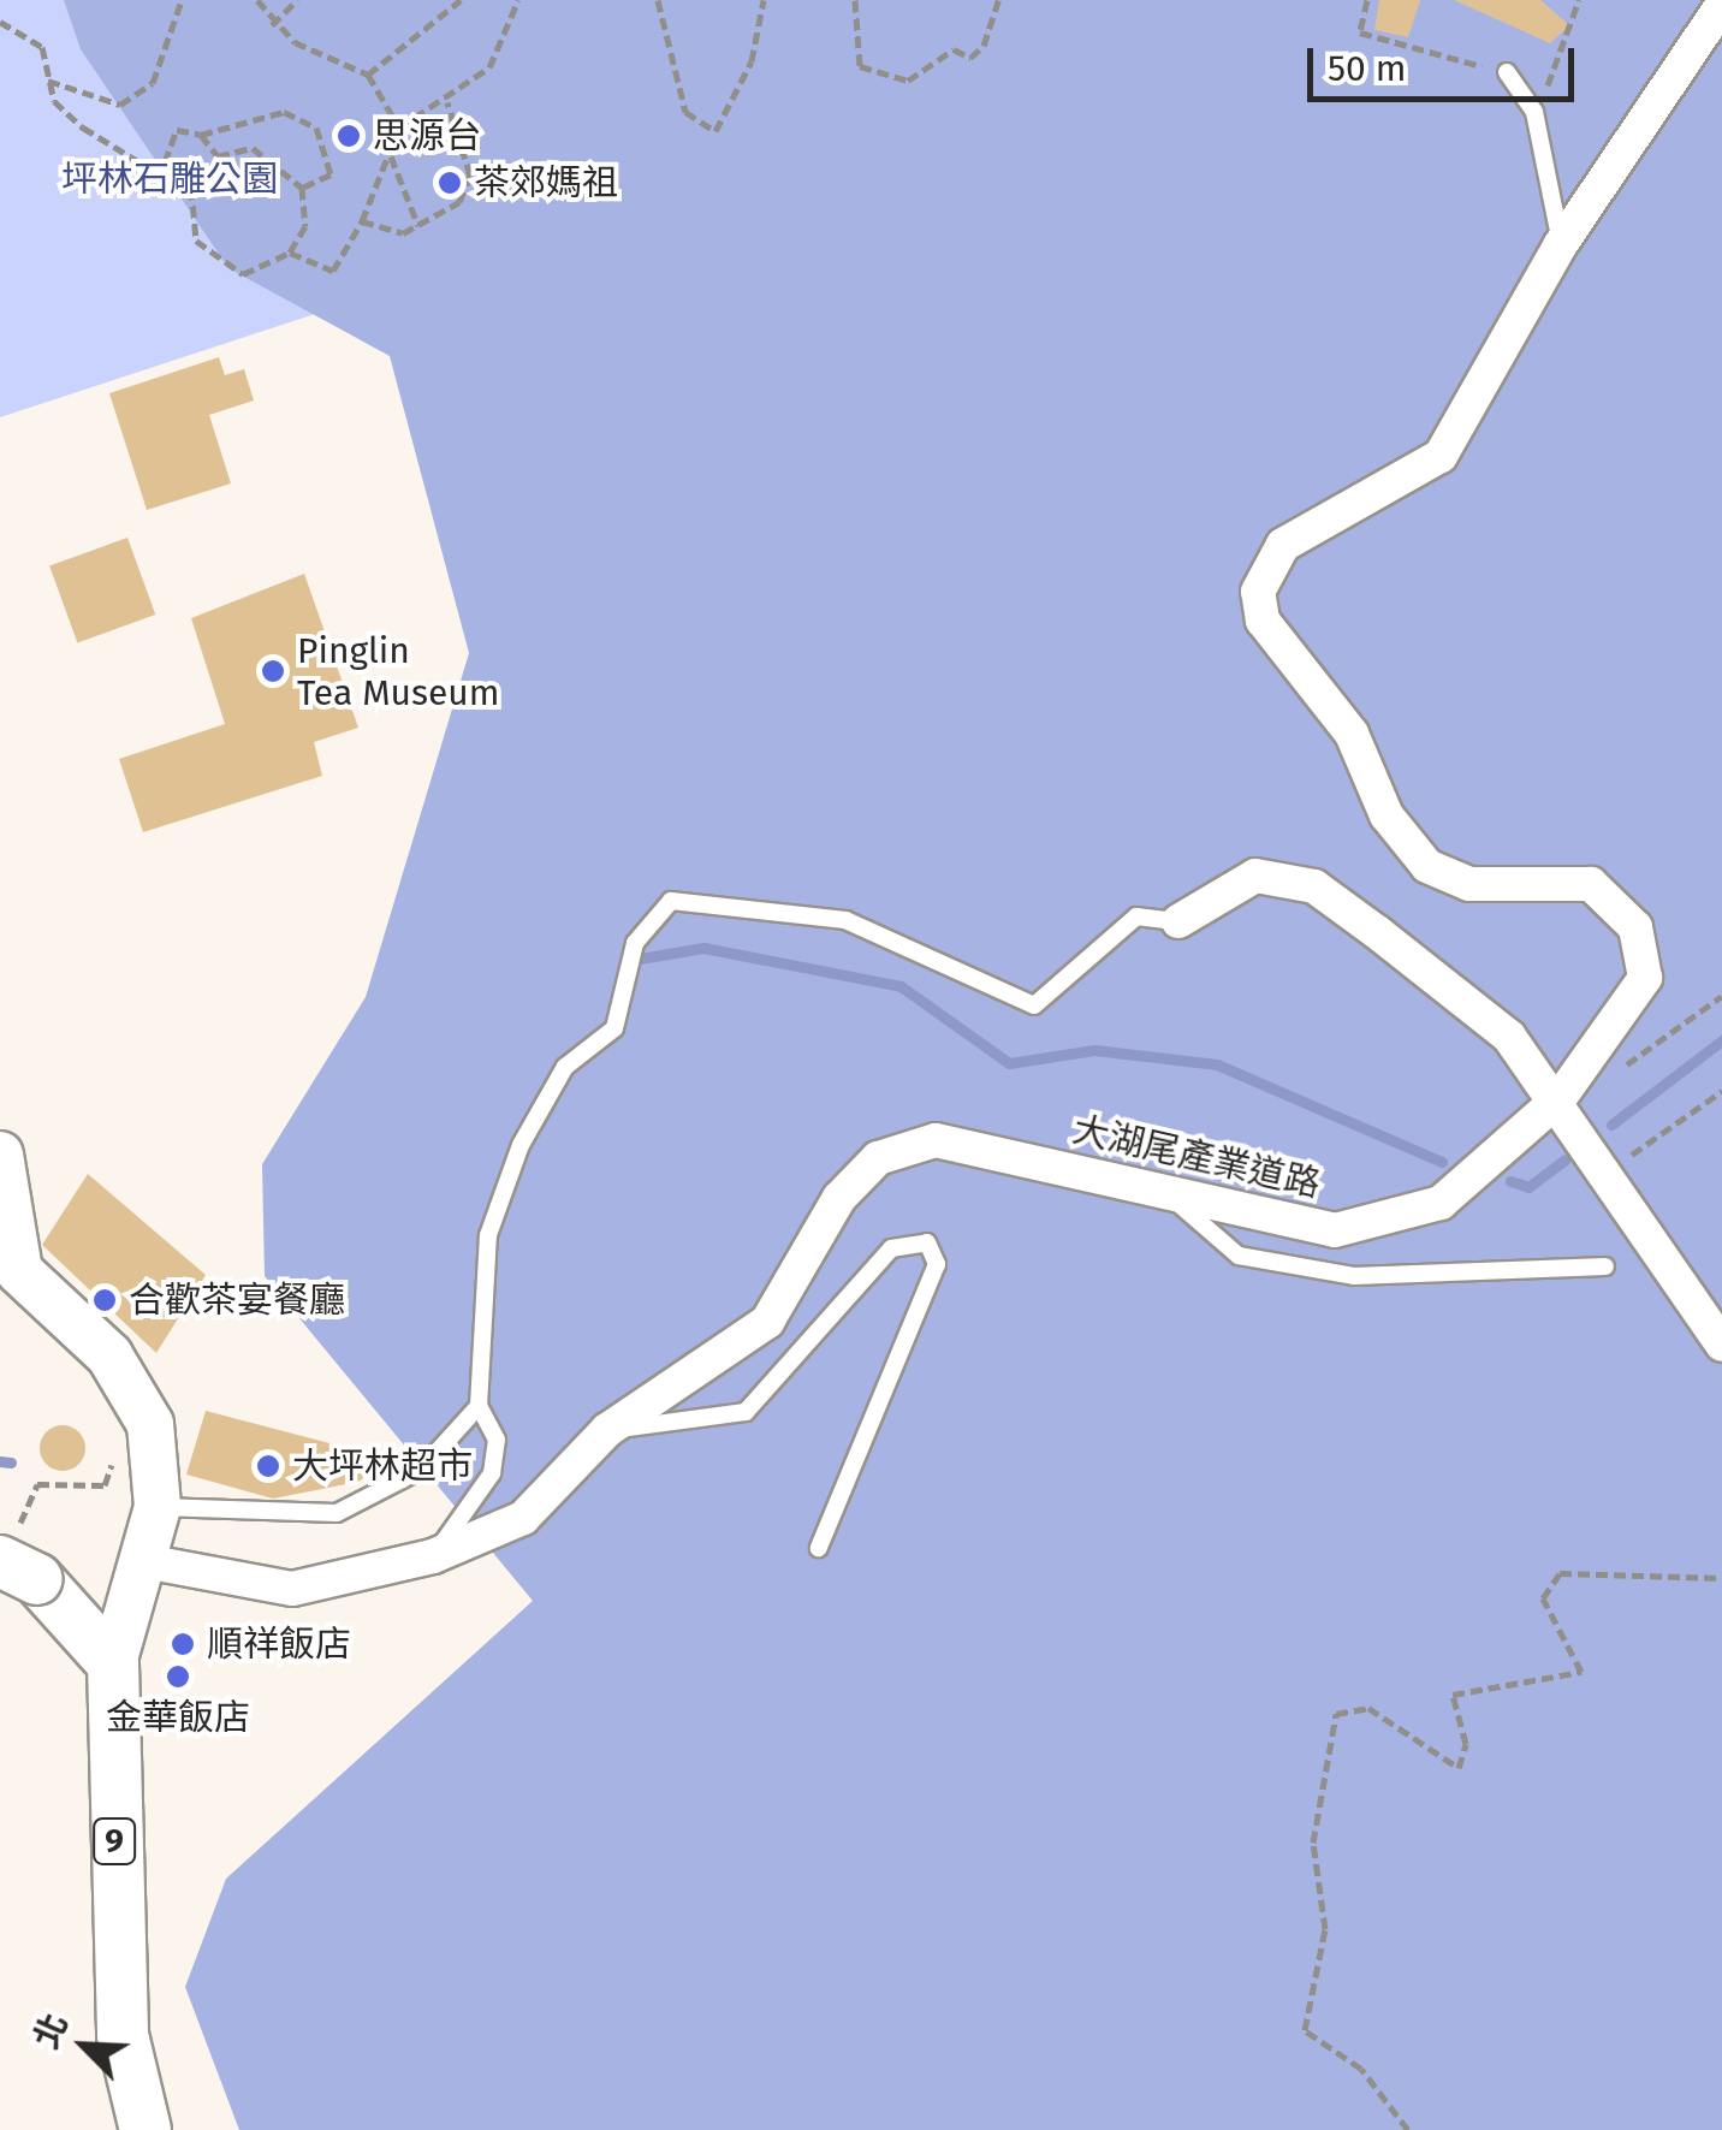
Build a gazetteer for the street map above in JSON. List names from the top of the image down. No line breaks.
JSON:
{"streets":{"main road":["9"],"street":["大湖尾產業道路"]},"parks":["坪林石雕公園"],"places":["思源台","茶郊媽祖","Pinglin Tea Museum","合歡茶宴餐廳","大坪林超市","順祥飯店","金華飯店"],"scale_bar":"50 m","north":"top left"}
